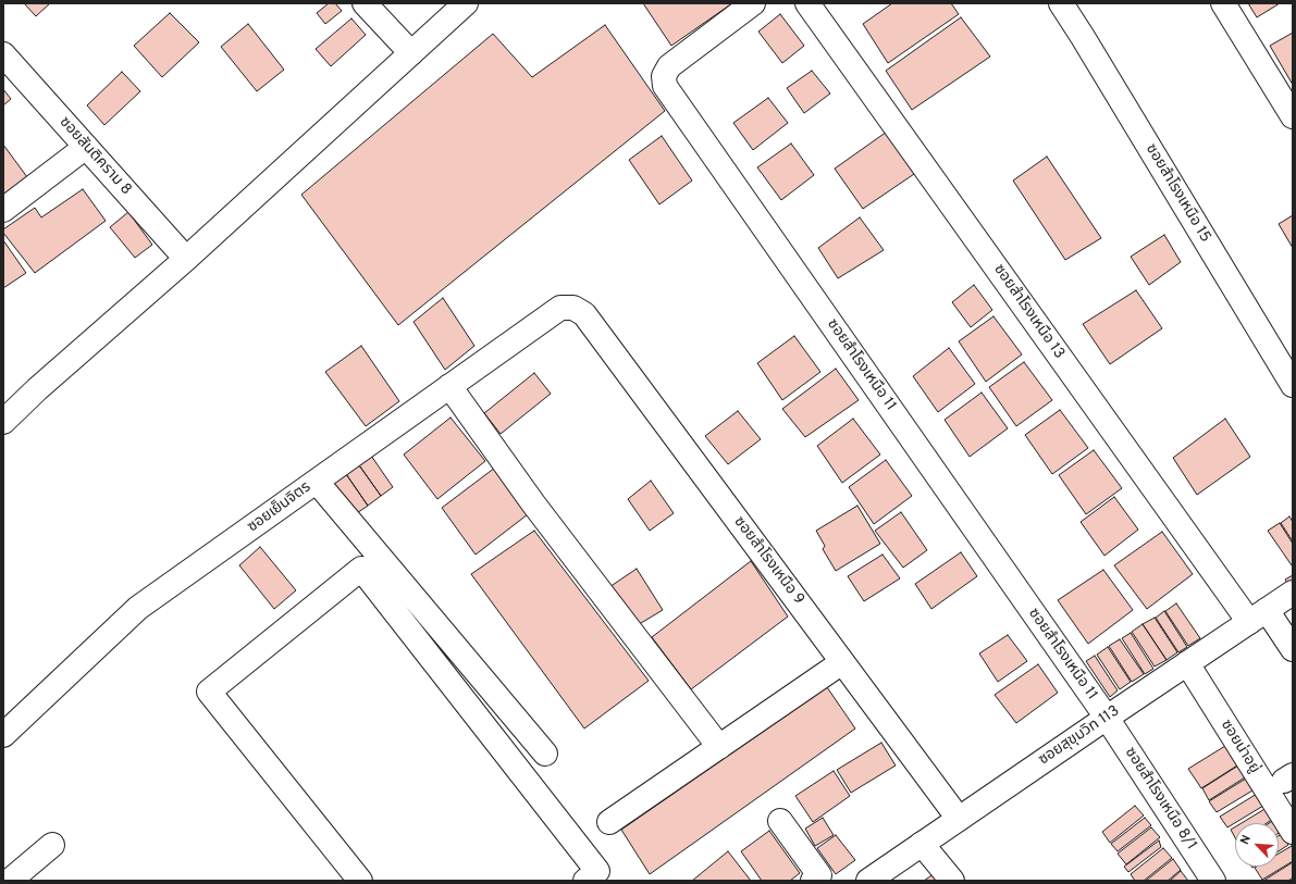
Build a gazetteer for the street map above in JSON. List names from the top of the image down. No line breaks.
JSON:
{"streets":{"street":["ซอยสันติคราม 8","ซอยสำโรงเหนือ 15","ซอยสำโรงเหนือ 13","ซอยสำโรงเหนือ 11","ซอยเย็นจิตร","ซอยสำโรงเหนือ 9","ซอยสุขุมวิท 113","ซอยน่าอยู่","ซอยสำโรงเหนือ 8/1"]},"crossings":[["ซอยสำโรงเหนือ 13","ซอยสุขุมวิท 113"],["ซอยสำโรงเหนือ 11","ซอยสุขุมวิท 113"],["ซอยสำโรงเหนือ 11","ซอยสำโรงเหนือ 8/1"],["ซอยเย็นจิตร","ซอยสำโรงเหนือ 9"],["ซอยสำโรงเหนือ 9","ซอยสุขุมวิท 113"],["ซอยสุขุมวิท 113","ซอยน่าอยู่"],["ซอยสุขุมวิท 113","ซอยสำโรงเหนือ 8/1"]],"north":"top left"}
